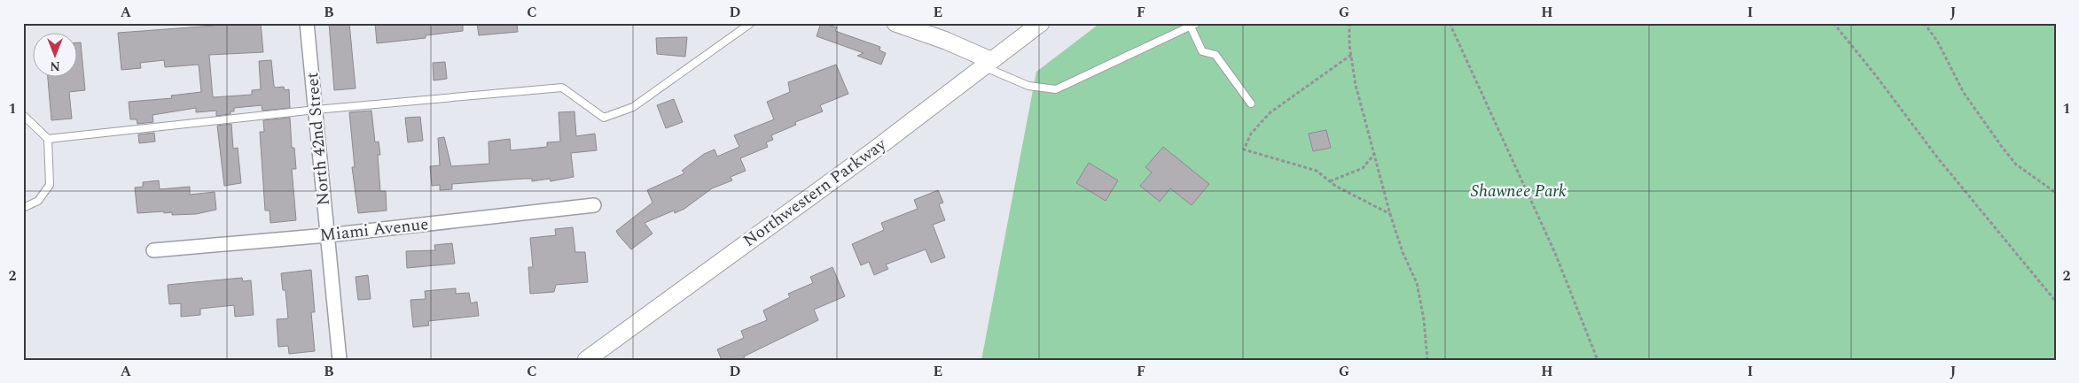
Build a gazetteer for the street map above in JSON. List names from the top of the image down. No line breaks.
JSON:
{"streets":{"street":["North 42nd Street","Northwestern Parkway","Miami Avenue"]},"crossings":[["North 42nd Street","Miami Avenue"]],"parks":["Shawnee Park"],"north":"bottom","grid":{"columns":["A","B","C","D","E","F","G","H","I","J"],"rows":["1","2"]}}
